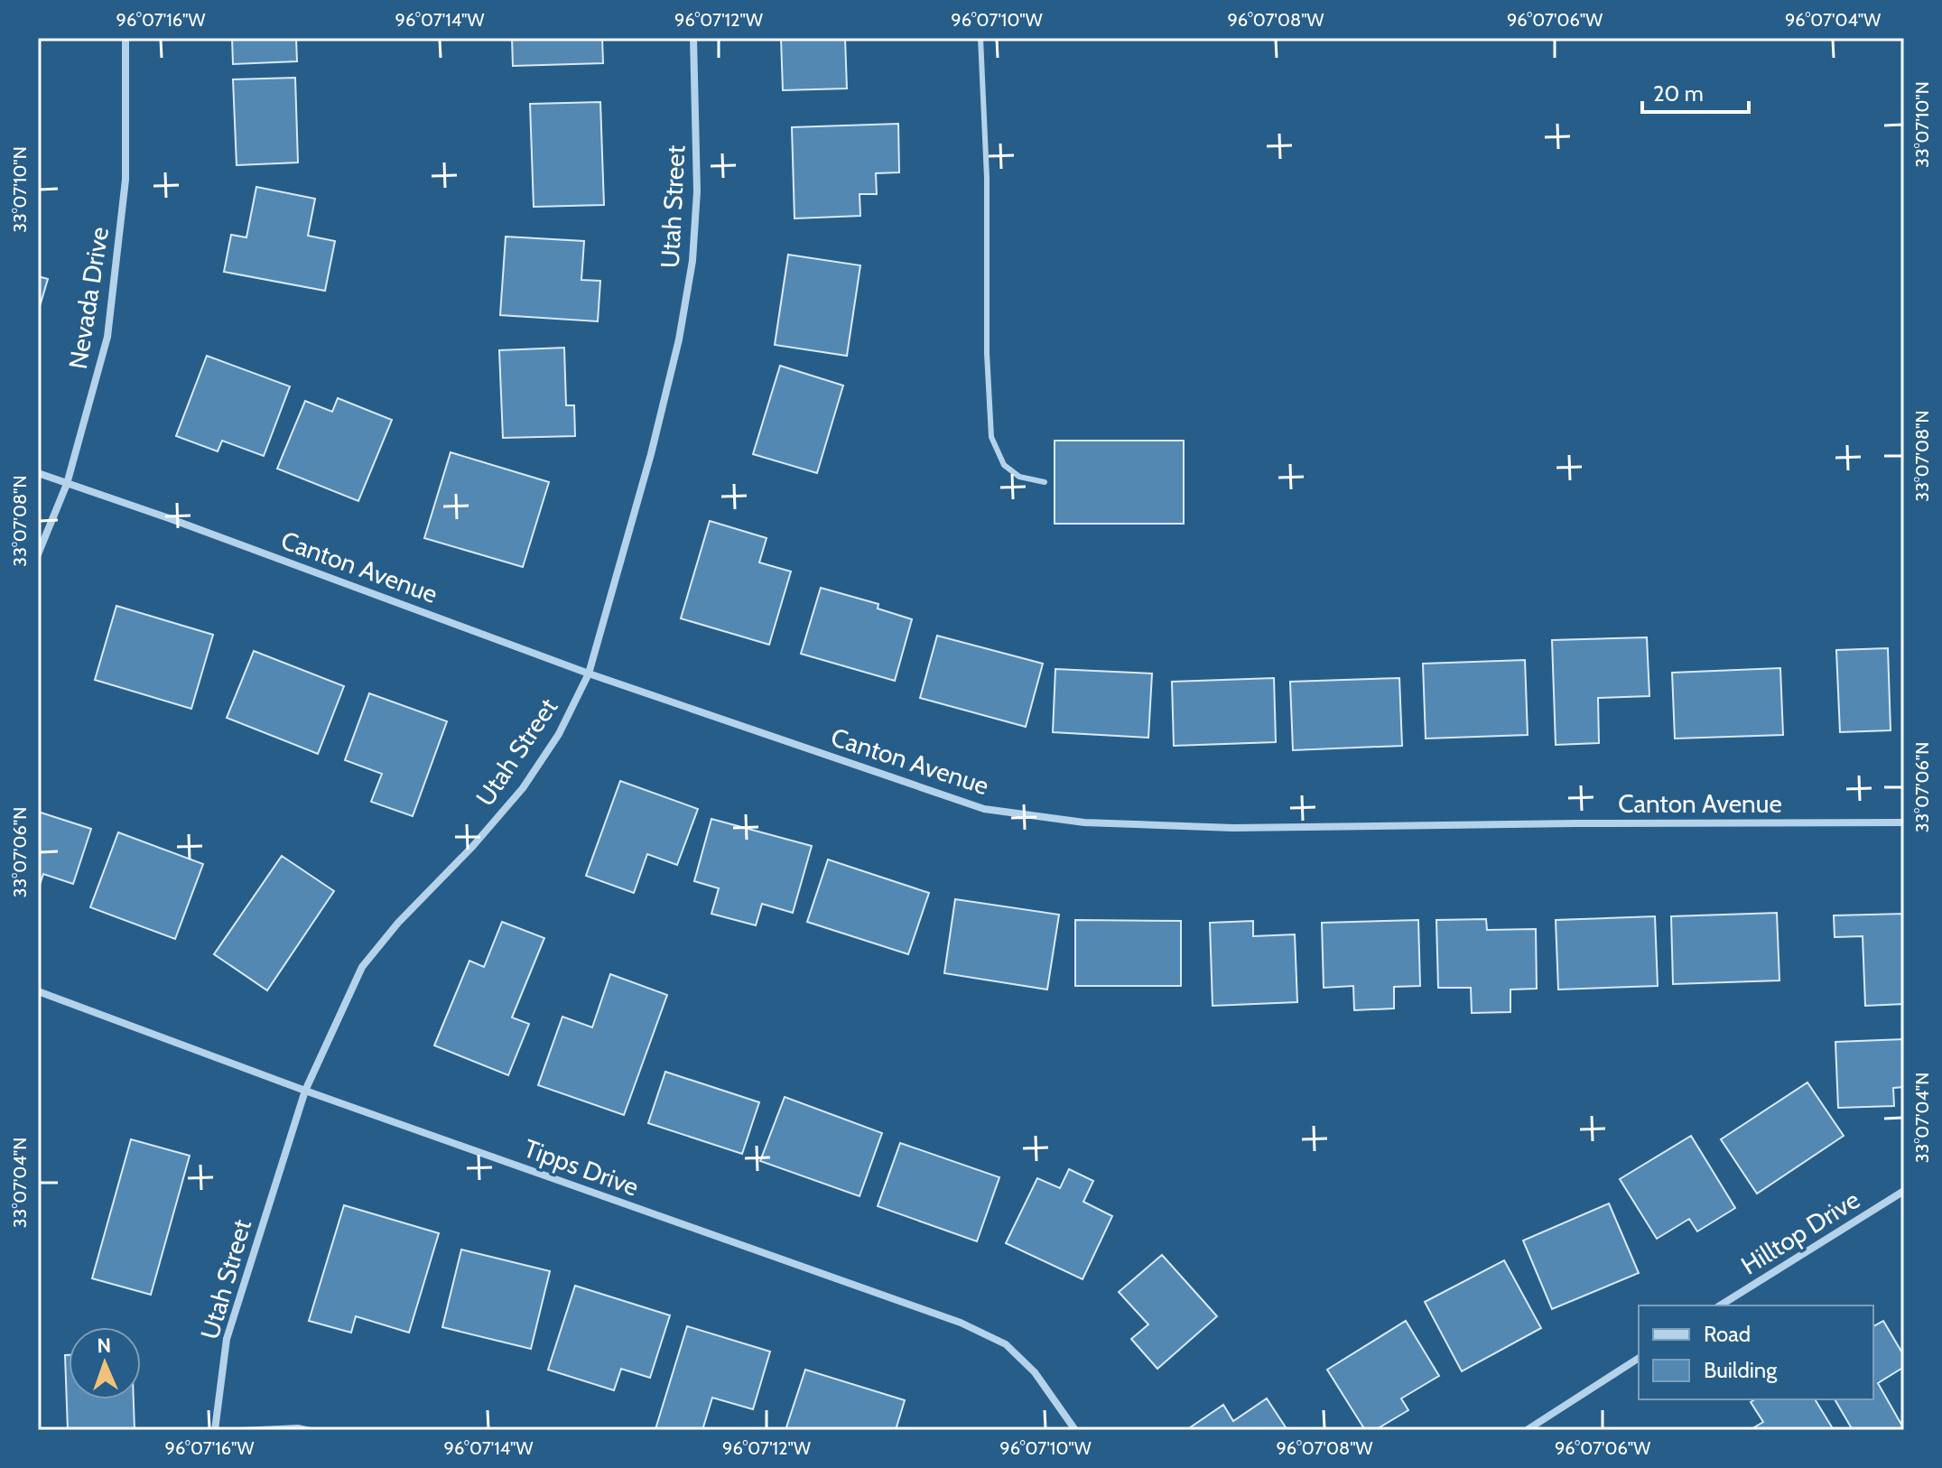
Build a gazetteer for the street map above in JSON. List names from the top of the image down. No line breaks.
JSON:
{"streets":{"street":["Utah Street","Nevada Drive","Canton Avenue","Tipps Drive","Hilltop Drive"]},"crossings":[["Utah Street","Canton Avenue"],["Utah Street","Tipps Drive"],["Nevada Drive","Canton Avenue"]],"legend":["Road","Building"],"scale_bar":"20 m","north":"top","coordinates":["96°07'16\"W","96°07'14\"W","96°07'12\"W","96°07'10\"W","96°07'08\"W","96°07'06\"W","96°07'04\"W","33°07'10\"N","33°07'08\"N","33°07'06\"N","33°07'04\"N"]}
